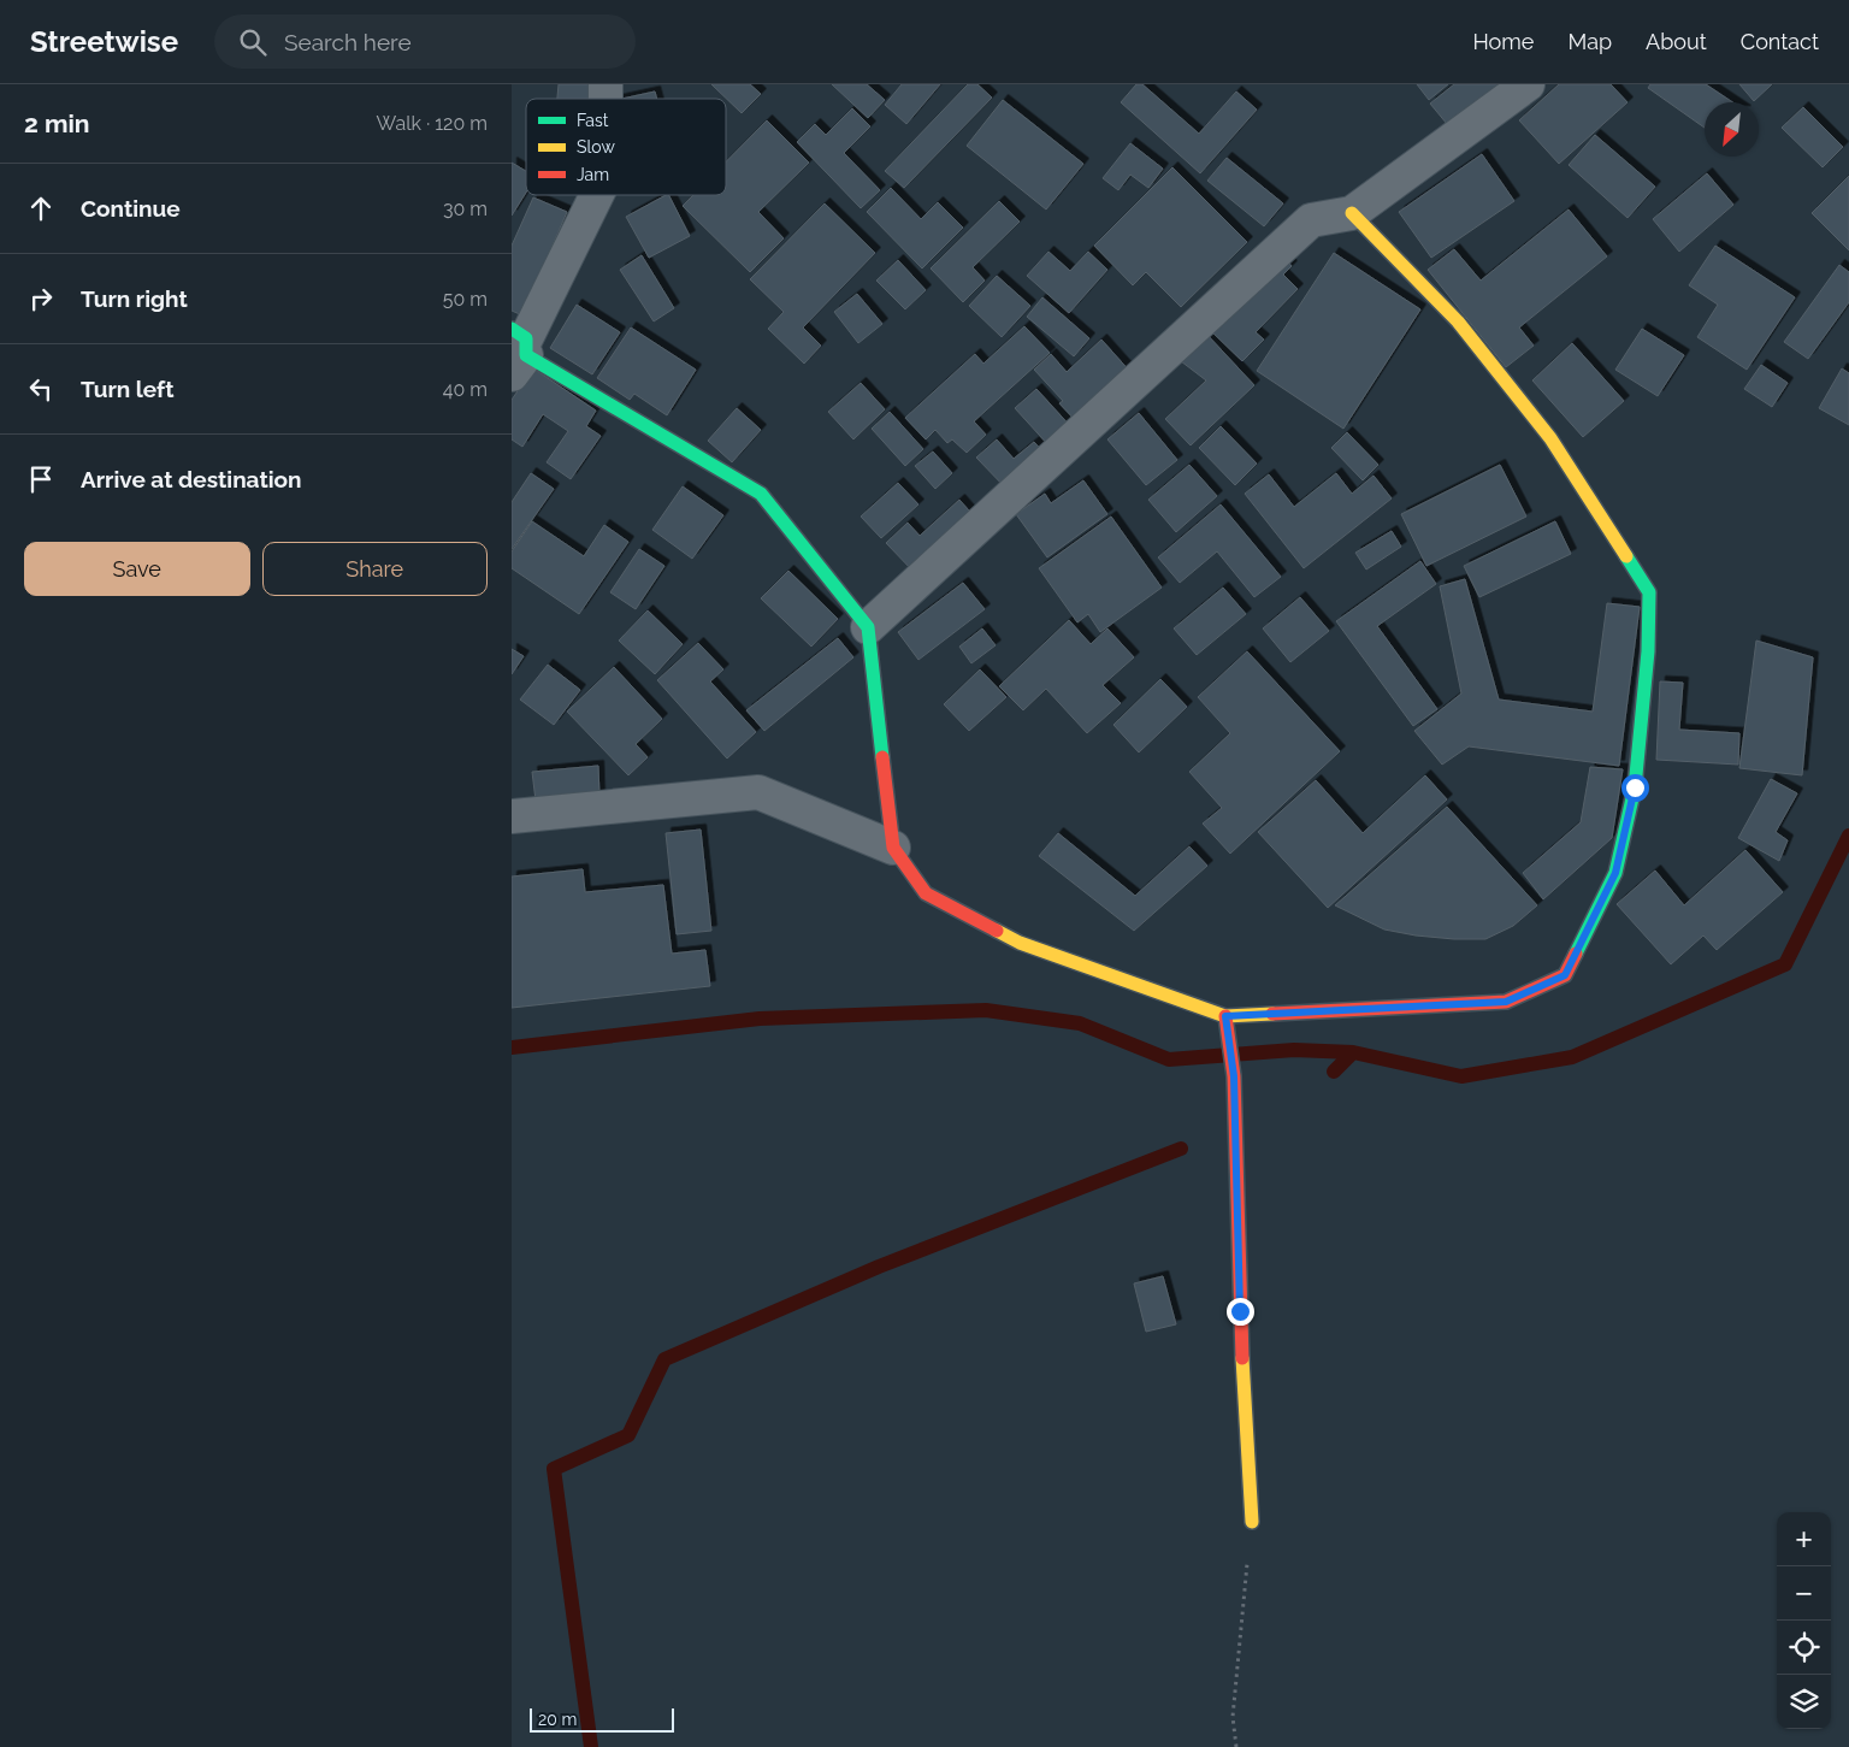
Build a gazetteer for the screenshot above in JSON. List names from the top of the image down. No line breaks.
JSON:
{"legend":["Fast","Slow","Jam"],"scale_bar":"20 m","north":"bottom left","page":{"header":"Streetwise","search":"Search here","nav":["Home","Map","About","Contact"],"heading":["2 min","Walk · 120 m"],"list":[["Continue","30 m"],["Turn right","50 m"],["Turn left","40 m"],"Arrive at destination"],"buttons":["Save","Share"],"map_buttons":["+","−"],"scale":"20 m"}}
